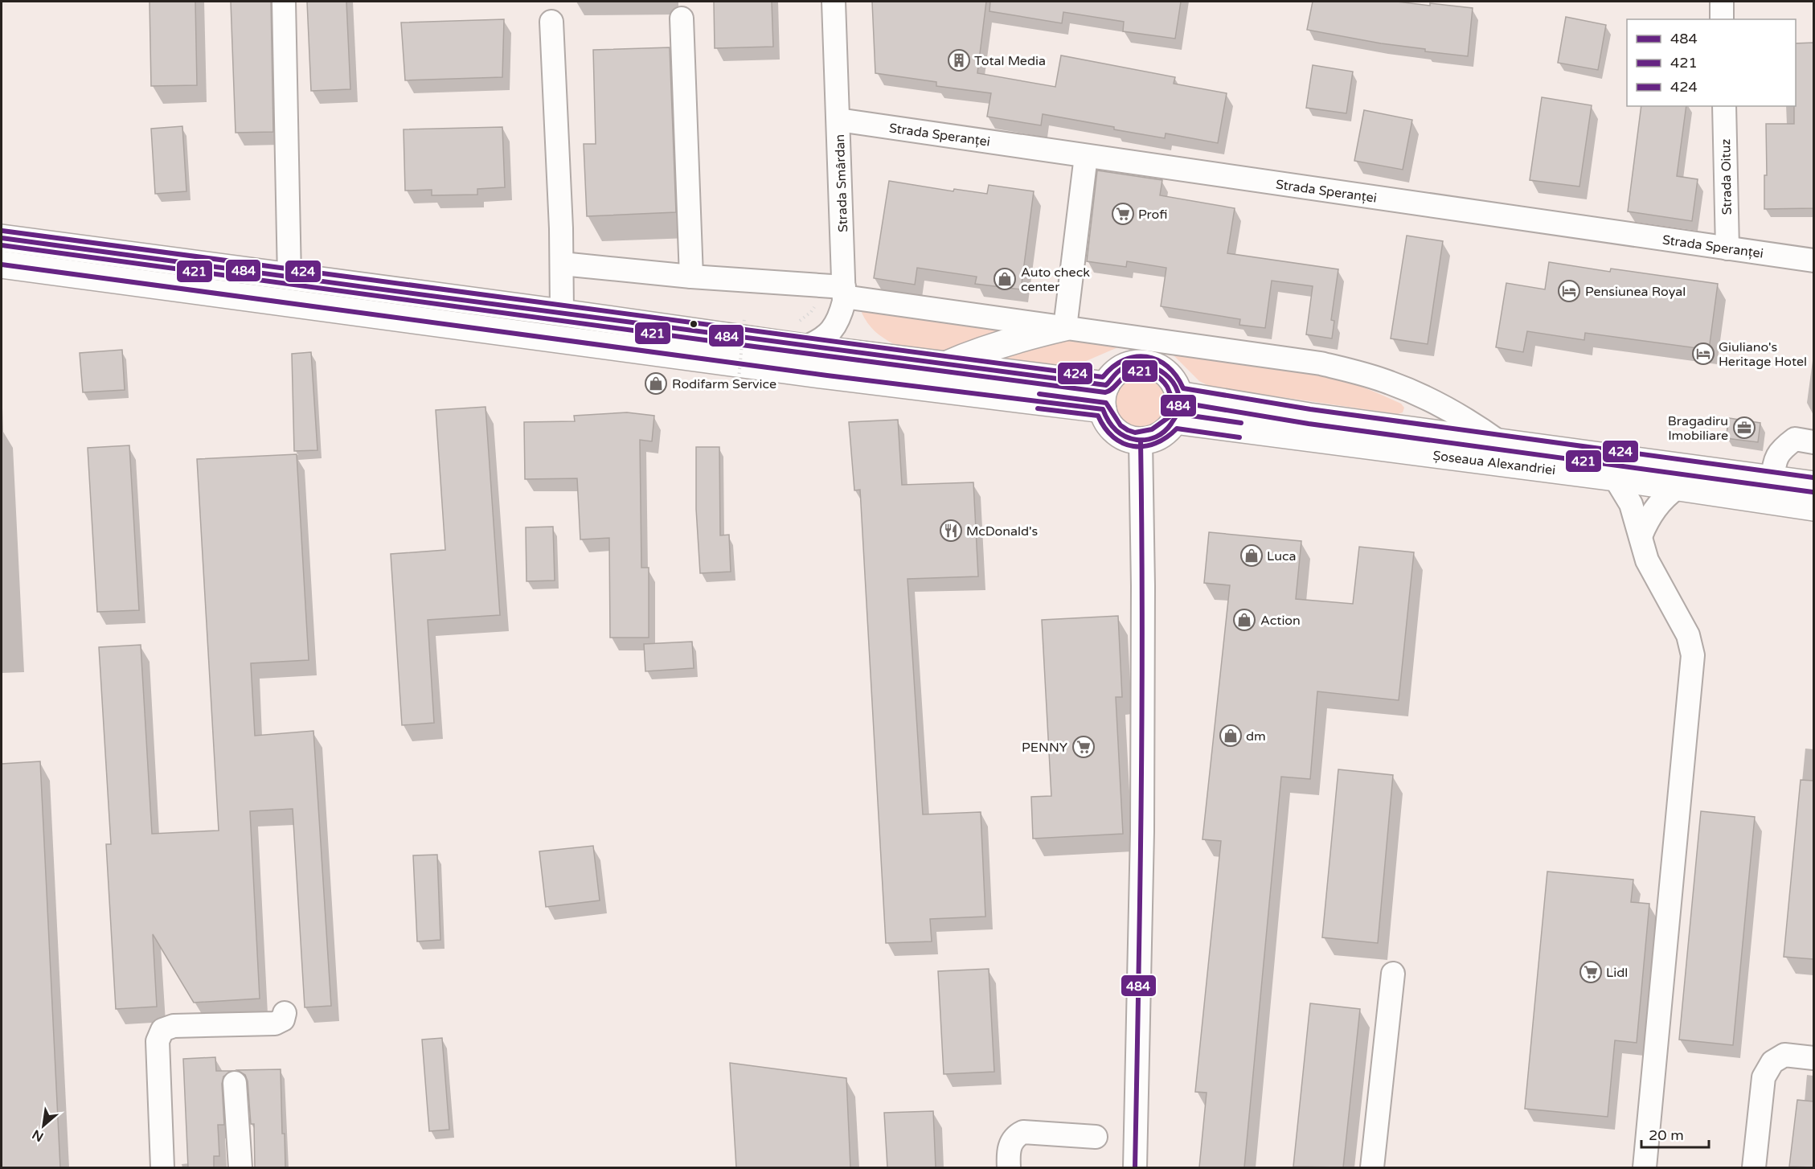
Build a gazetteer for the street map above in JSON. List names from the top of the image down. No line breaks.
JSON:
{"streets":{"main road":["Șoseaua Alexandriei"],"street":["Strada Speranței","Strada Oituz","Strada Smârdan"]},"crossings":[["Strada Speranței","Strada Oituz"],["Strada Speranței","Strada Smârdan"]],"places":{"building":["Total Media"],"supermarket":["Profi","PENNY","Lidl"],"shop":["Auto check center","Rodifarm Service","Luca","Action","dm"],"hotel":["Pensiunea Royal","Giuliano's Heritage Hotel"],"office":["Bragadiru Imobiliare"],"restaurant":["McDonald's"]},"lines":["transit line 424","transit line 484","transit line 421"],"legend":["484","421","424"],"scale_bar":"20 m","north":"bottom left"}
